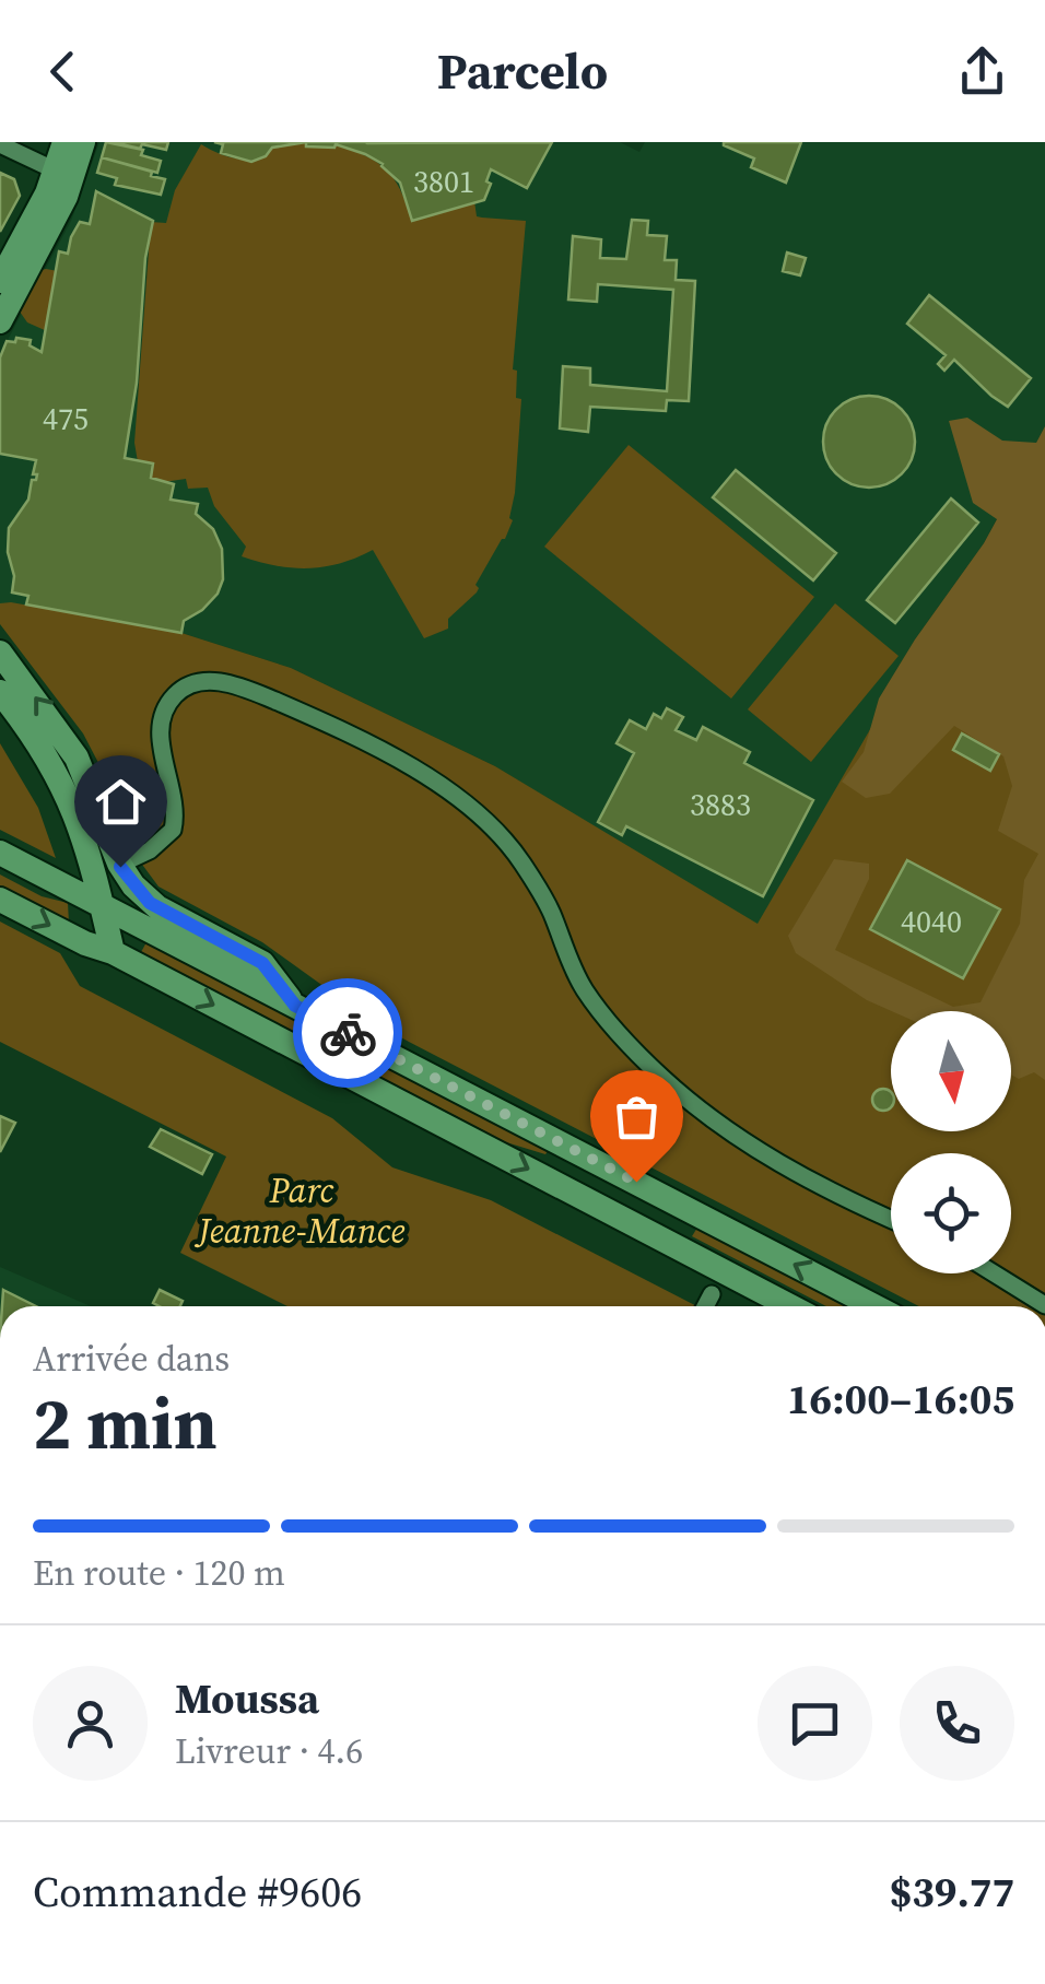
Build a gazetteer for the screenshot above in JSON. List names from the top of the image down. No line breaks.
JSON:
{"parks":["Parc Jeanne-Mance"],"house_numbers":["3801","475","3883","4040"],"north":"bottom","page":{"header":"Parcelo","heading":["2 min","Arrivée dans","16:00–16:05"],"panel":["Moussa","Livreur · 4.6","Commande #9606","$39.77"],"bar":"En route · 120 m"}}
